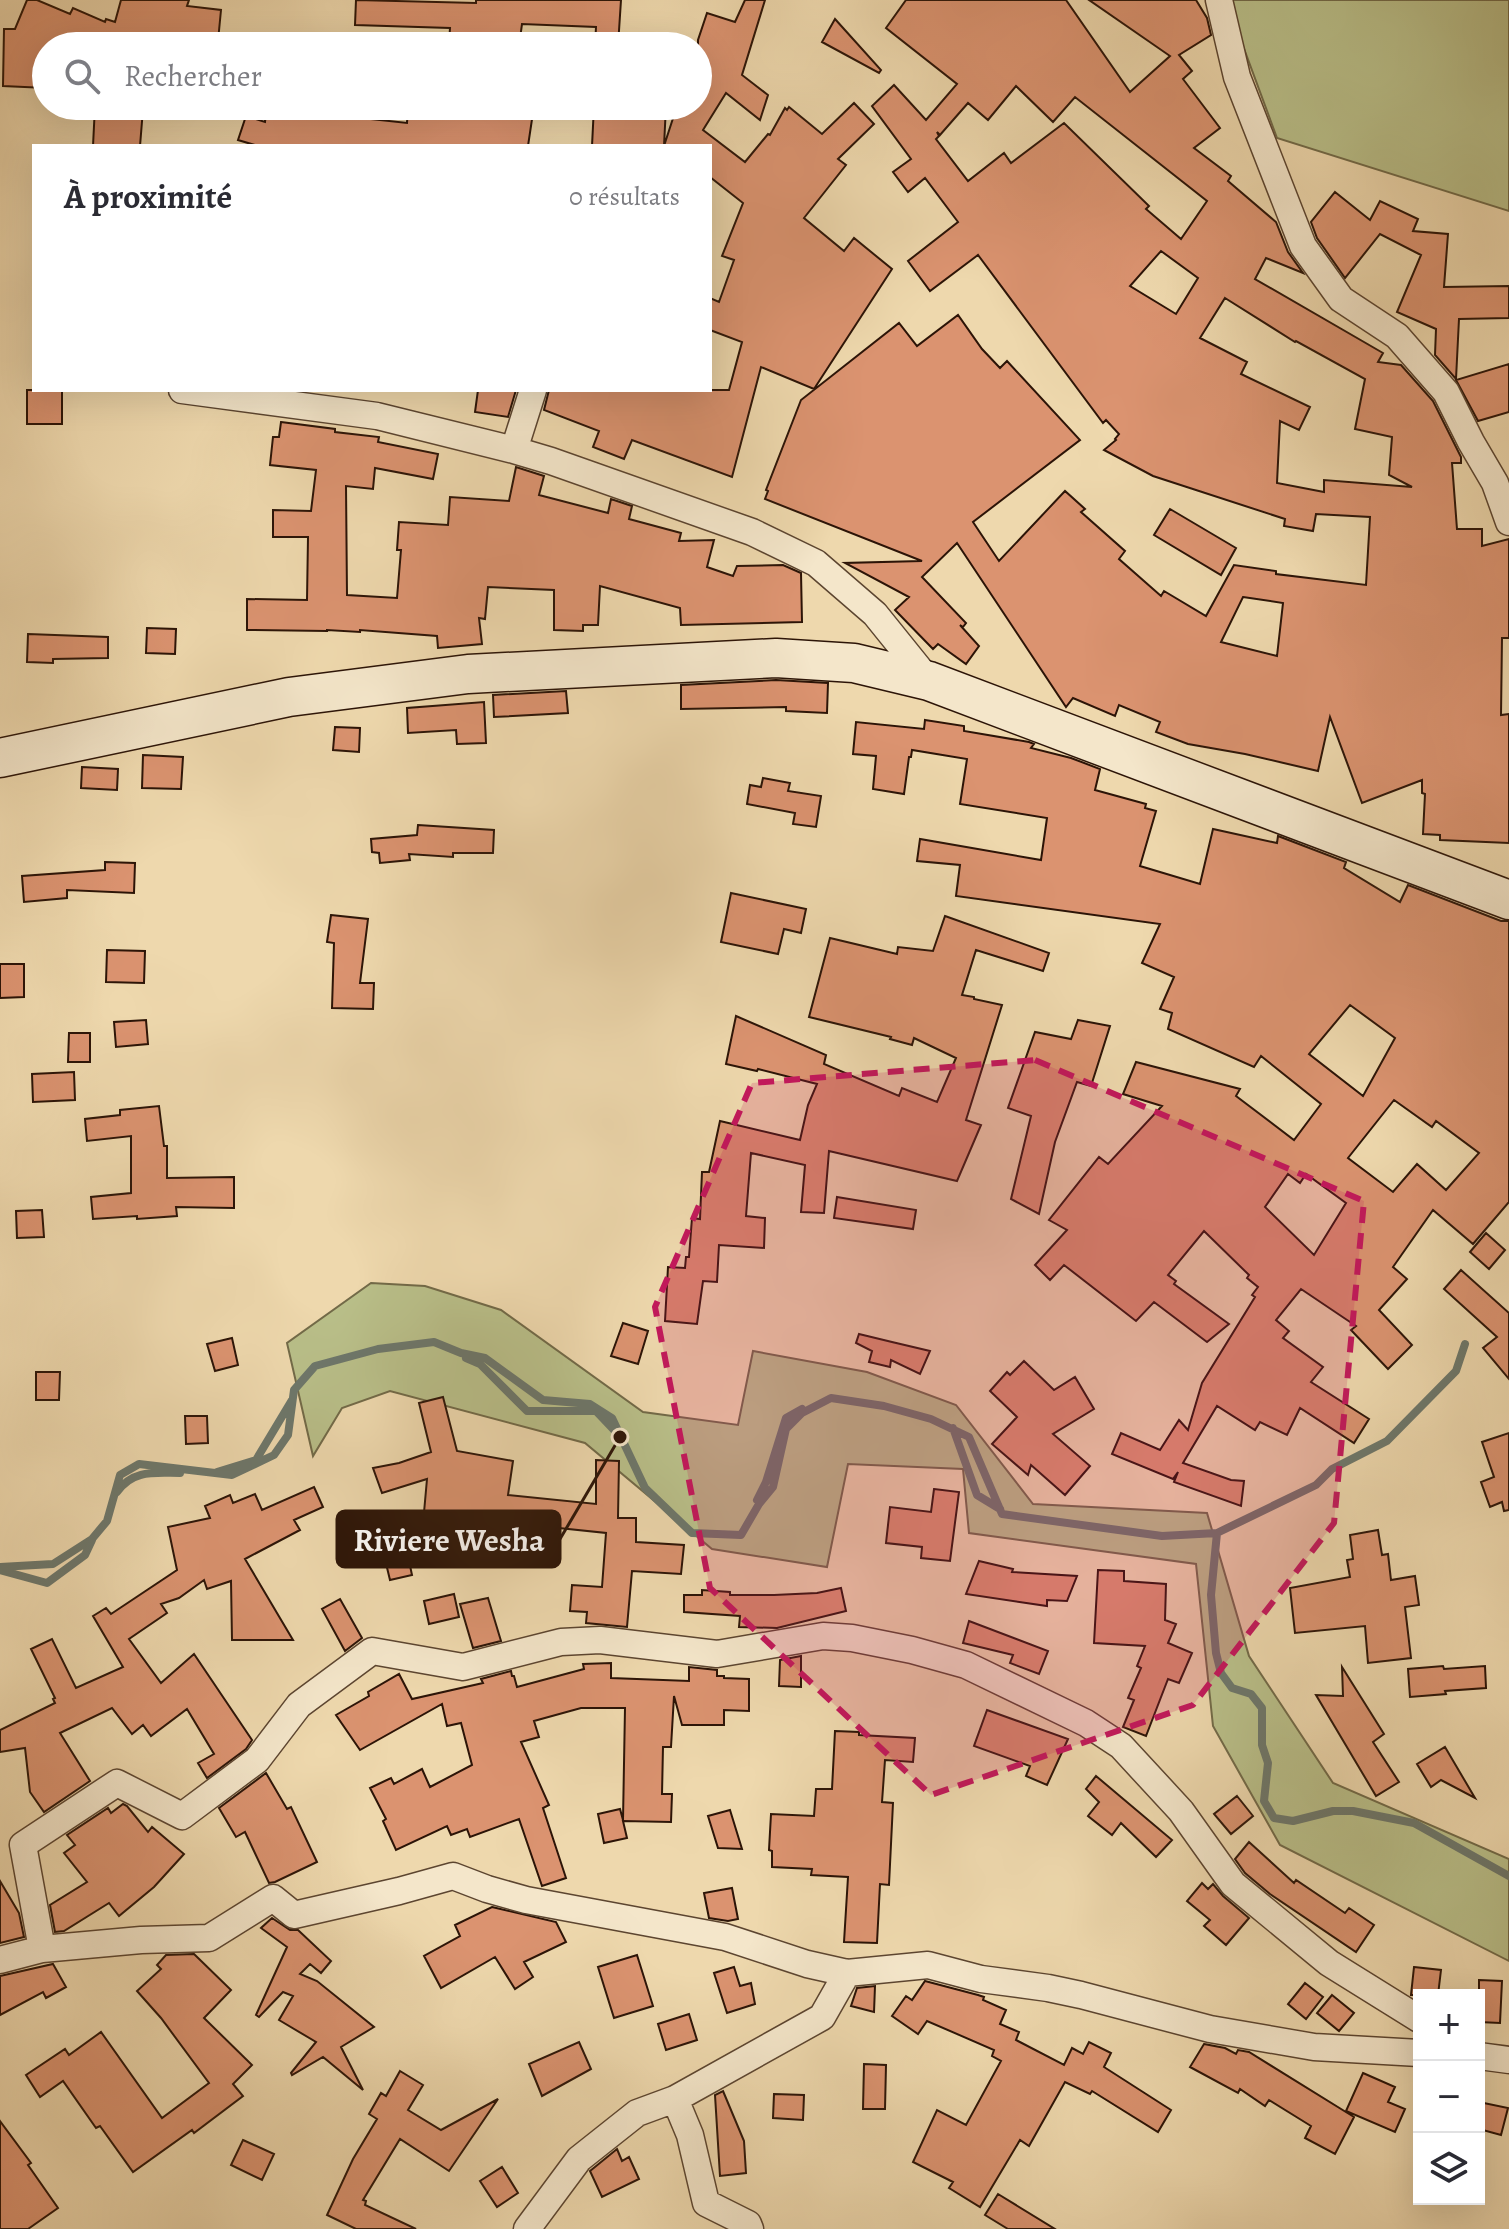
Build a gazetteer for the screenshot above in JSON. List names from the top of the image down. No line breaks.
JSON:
{"places":["Riviere Wesha"],"page":{"search":"Rechercher","heading":["À proximité","0 résultats"],"map_buttons":["+","−"]}}
